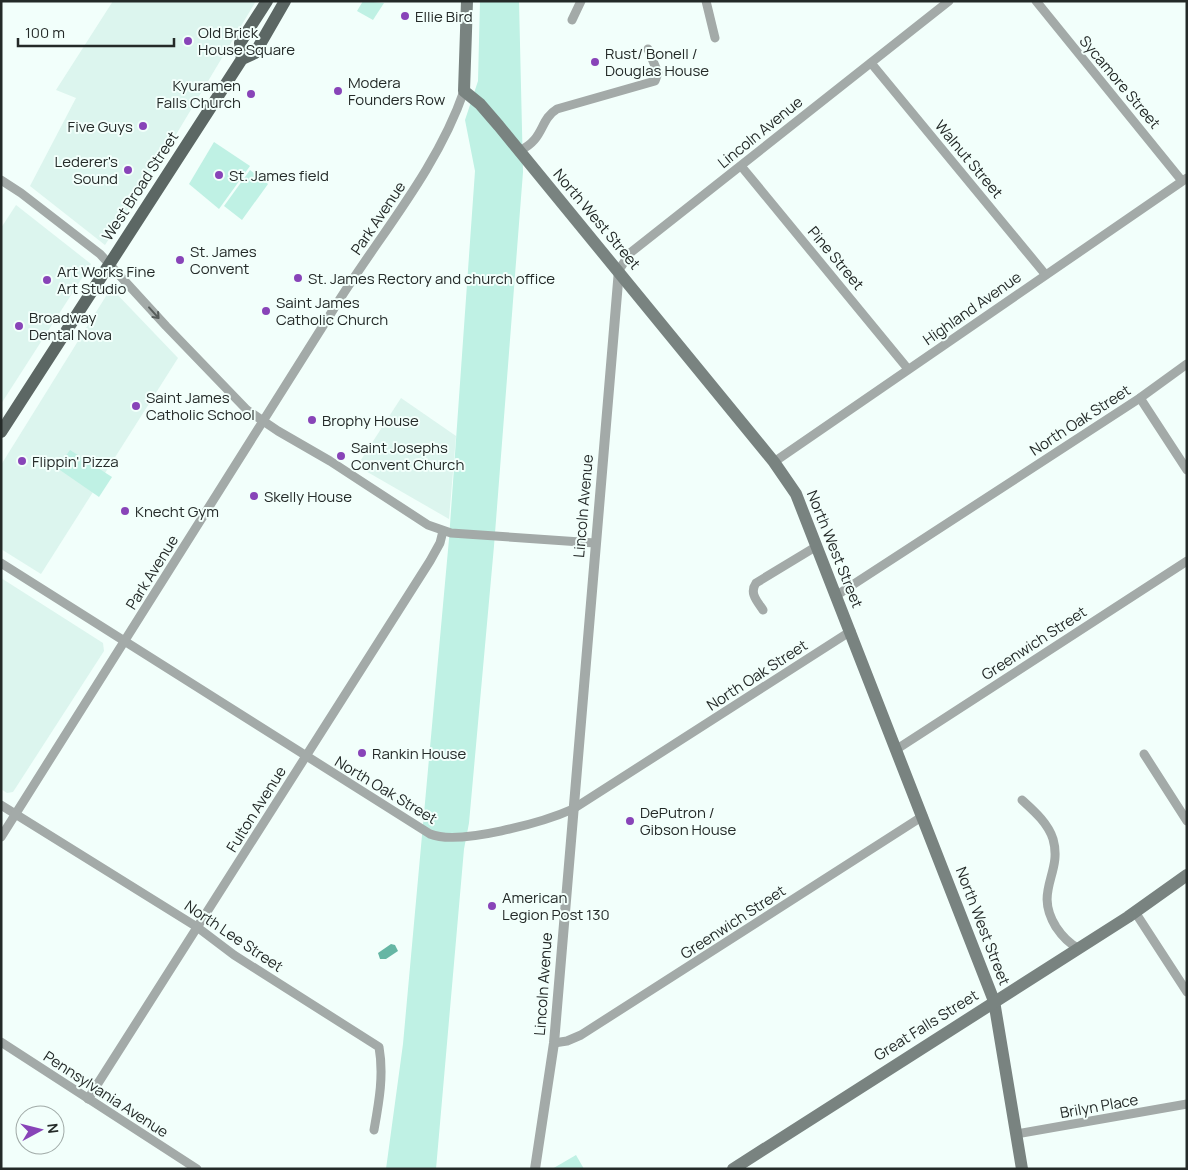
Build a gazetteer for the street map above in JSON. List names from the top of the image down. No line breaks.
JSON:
{"streets":{"main road":["West Broad Street","North West Street","Great Falls Street"],"street":["Sycamore Street","Lincoln Avenue","Walnut Street","Park Avenue","Pine Street","Highland Avenue","North Oak Street","Greenwich Street","Fulton Avenue","North Lee Street","Pennsylvania Avenue","Brilyn Place"]},"crossings":[["Sycamore Street","Highland Avenue"],["Lincoln Avenue","Walnut Street"],["Lincoln Avenue","North West Street"],["Lincoln Avenue","Pine Street"],["Lincoln Avenue","North Oak Street"],["Lincoln Avenue","Greenwich Street"],["Walnut Street","Highland Avenue"],["Park Avenue","North West Street"],["Park Avenue","North Oak Street"],["Park Avenue","North Lee Street"],["North West Street","Highland Avenue"],["North West Street","North Oak Street"],["North West Street","Greenwich Street"],["North West Street","Great Falls Street"],["North West Street","Brilyn Place"],["Pine Street","Highland Avenue"],["North Oak Street","Fulton Avenue"],["Fulton Avenue","North Lee Street"],["Fulton Avenue","Pennsylvania Avenue"]],"places":["Ellie Bird","Old Brick House Square","Rust/ Bonell / Douglas House","Modera Founders Row","Kyuramen Falls Church","Five Guys","Lederer's Sound","St. James field","St. James Convent","St. James Rectory and church office","Art Works Fine Art Studio","Saint James Catholic Church","Broadway Dental Nova","Saint James Catholic School","Brophy House","Saint Josephs Convent Church","Flippin' Pizza","Skelly House","Knecht Gym","Rankin House","DePutron / Gibson House","American Legion Post 130"],"scale_bar":"100 m","north":"right"}
